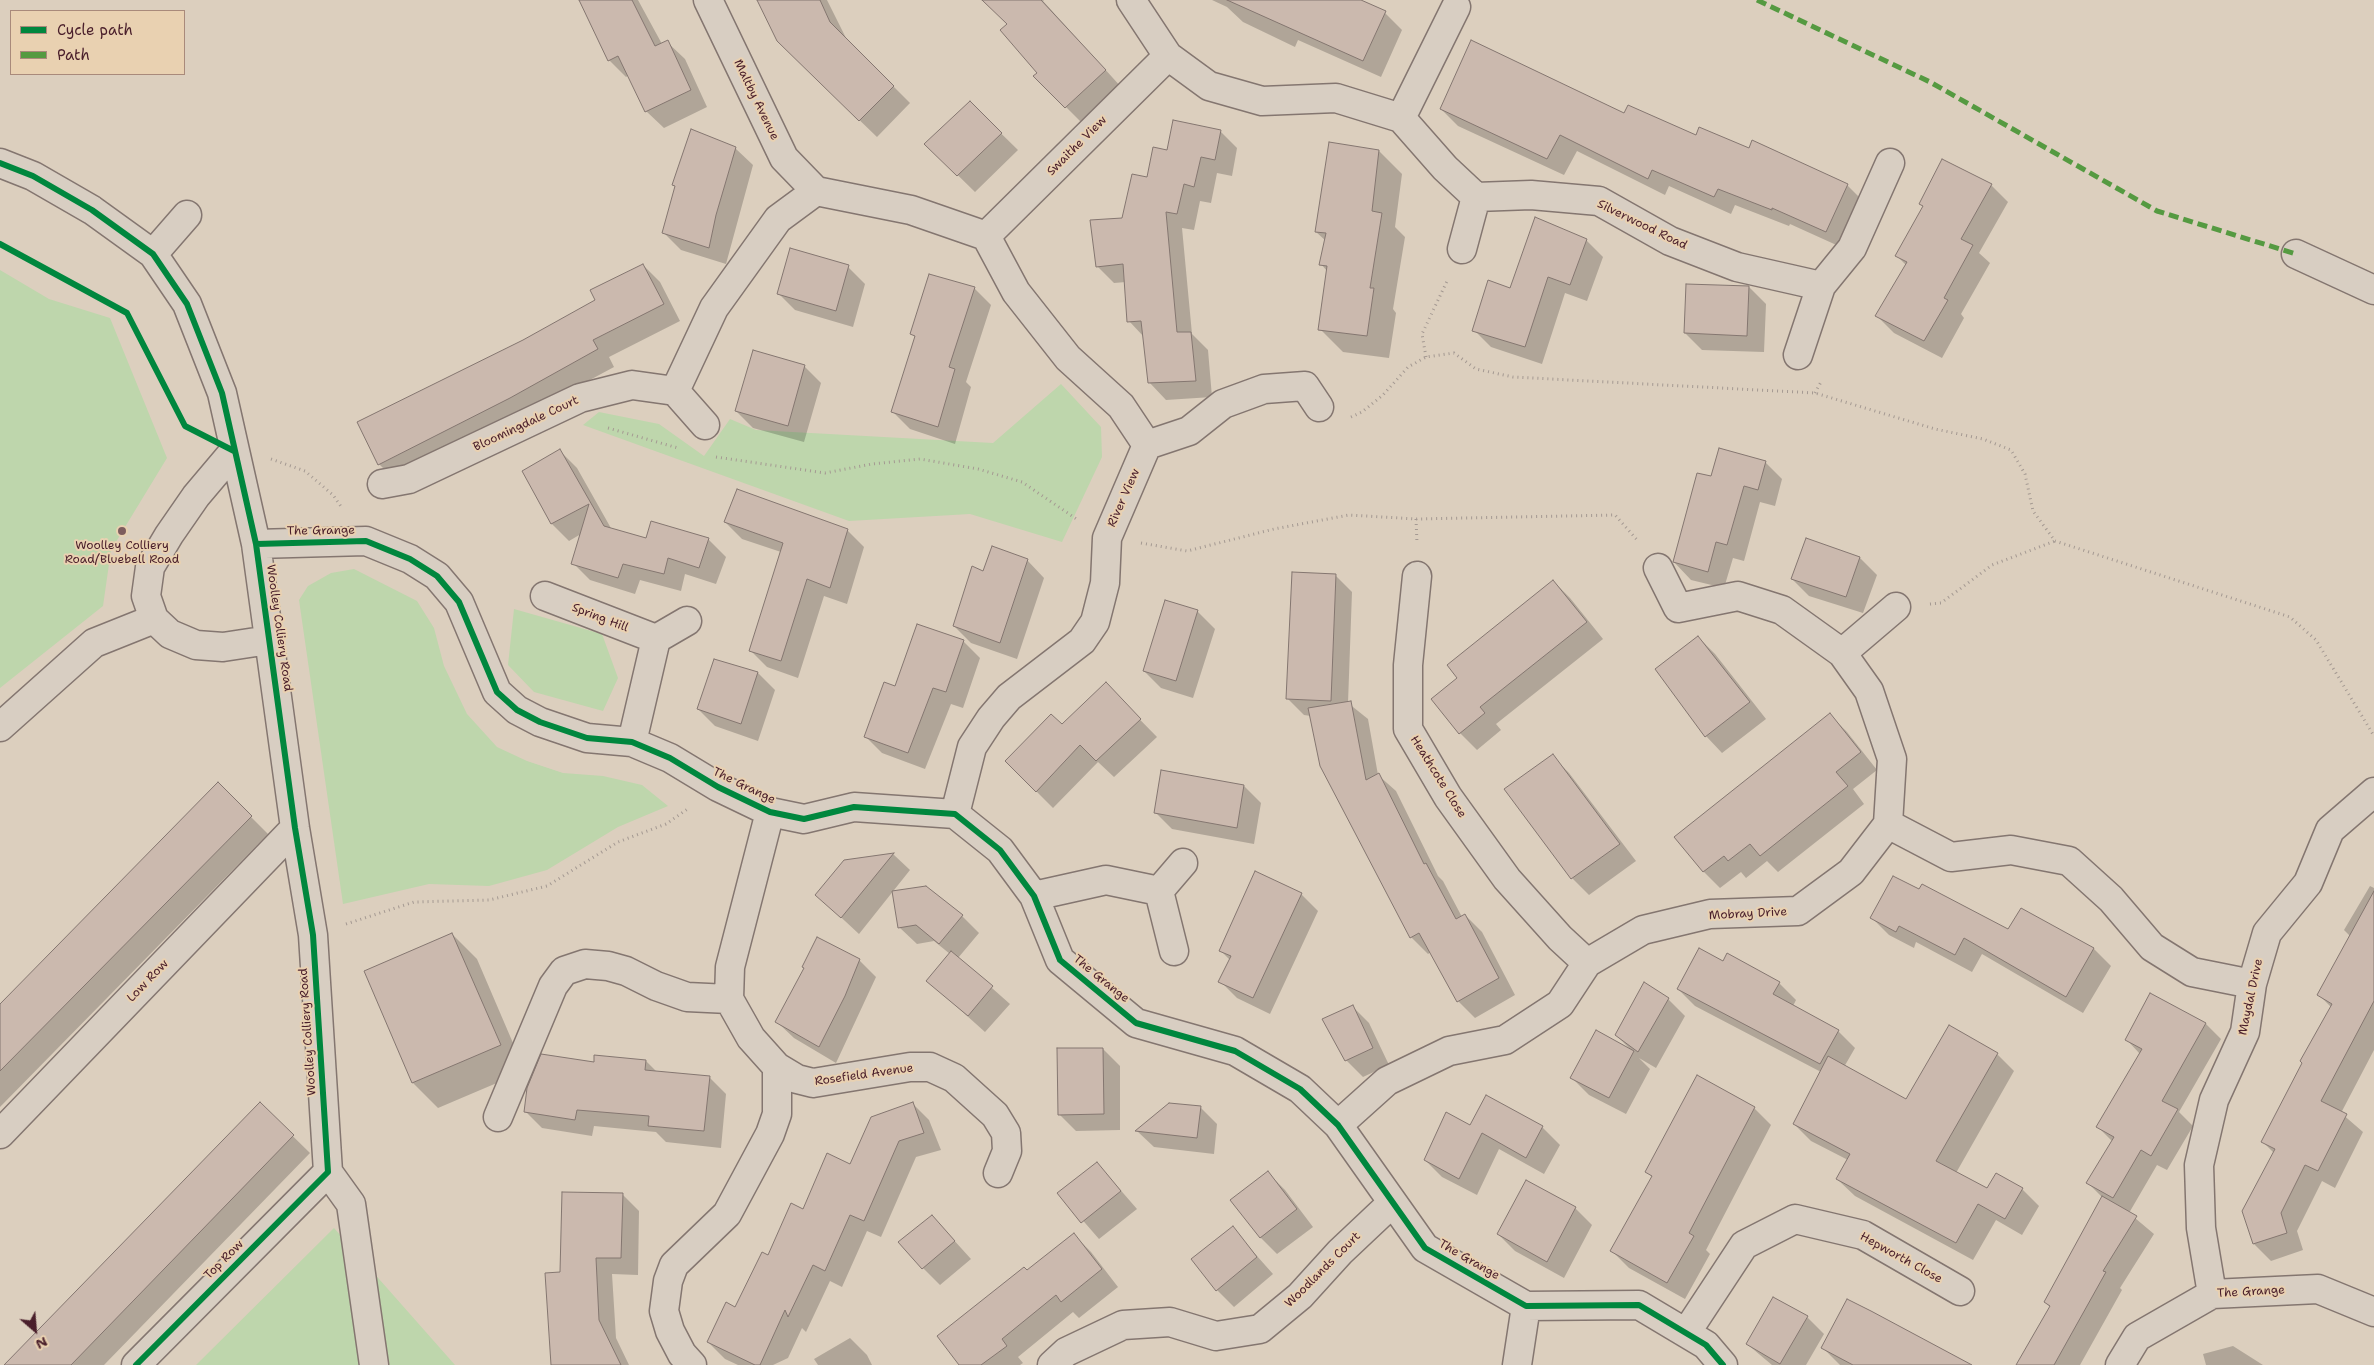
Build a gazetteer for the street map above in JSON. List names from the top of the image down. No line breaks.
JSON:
{"streets":{"street":["Maltby Avenue","Swaithe View","Silverwood Road","Bloomingdale Court","River View","The Grange","Spring Hill","Woolley Colliery Road","Heathcote Close","Mobray Drive","Low Row","Maydal Drive","Rosefield Avenue","Hepworth Close","Top Row","Woodlands Court"]},"crossings":[["River View","The Grange"],["The Grange","Woolley Colliery Road"],["The Grange","Mobray Drive"],["The Grange","Maydal Drive"],["The Grange","Woodlands Court"],["Woolley Colliery Road","Low Row"],["Woolley Colliery Road","Top Row"],["Heathcote Close","Mobray Drive"]],"places":["Woolley Colliery Road/Bluebell Road"],"legend":["Cycle path","Path"],"north":"bottom right"}
